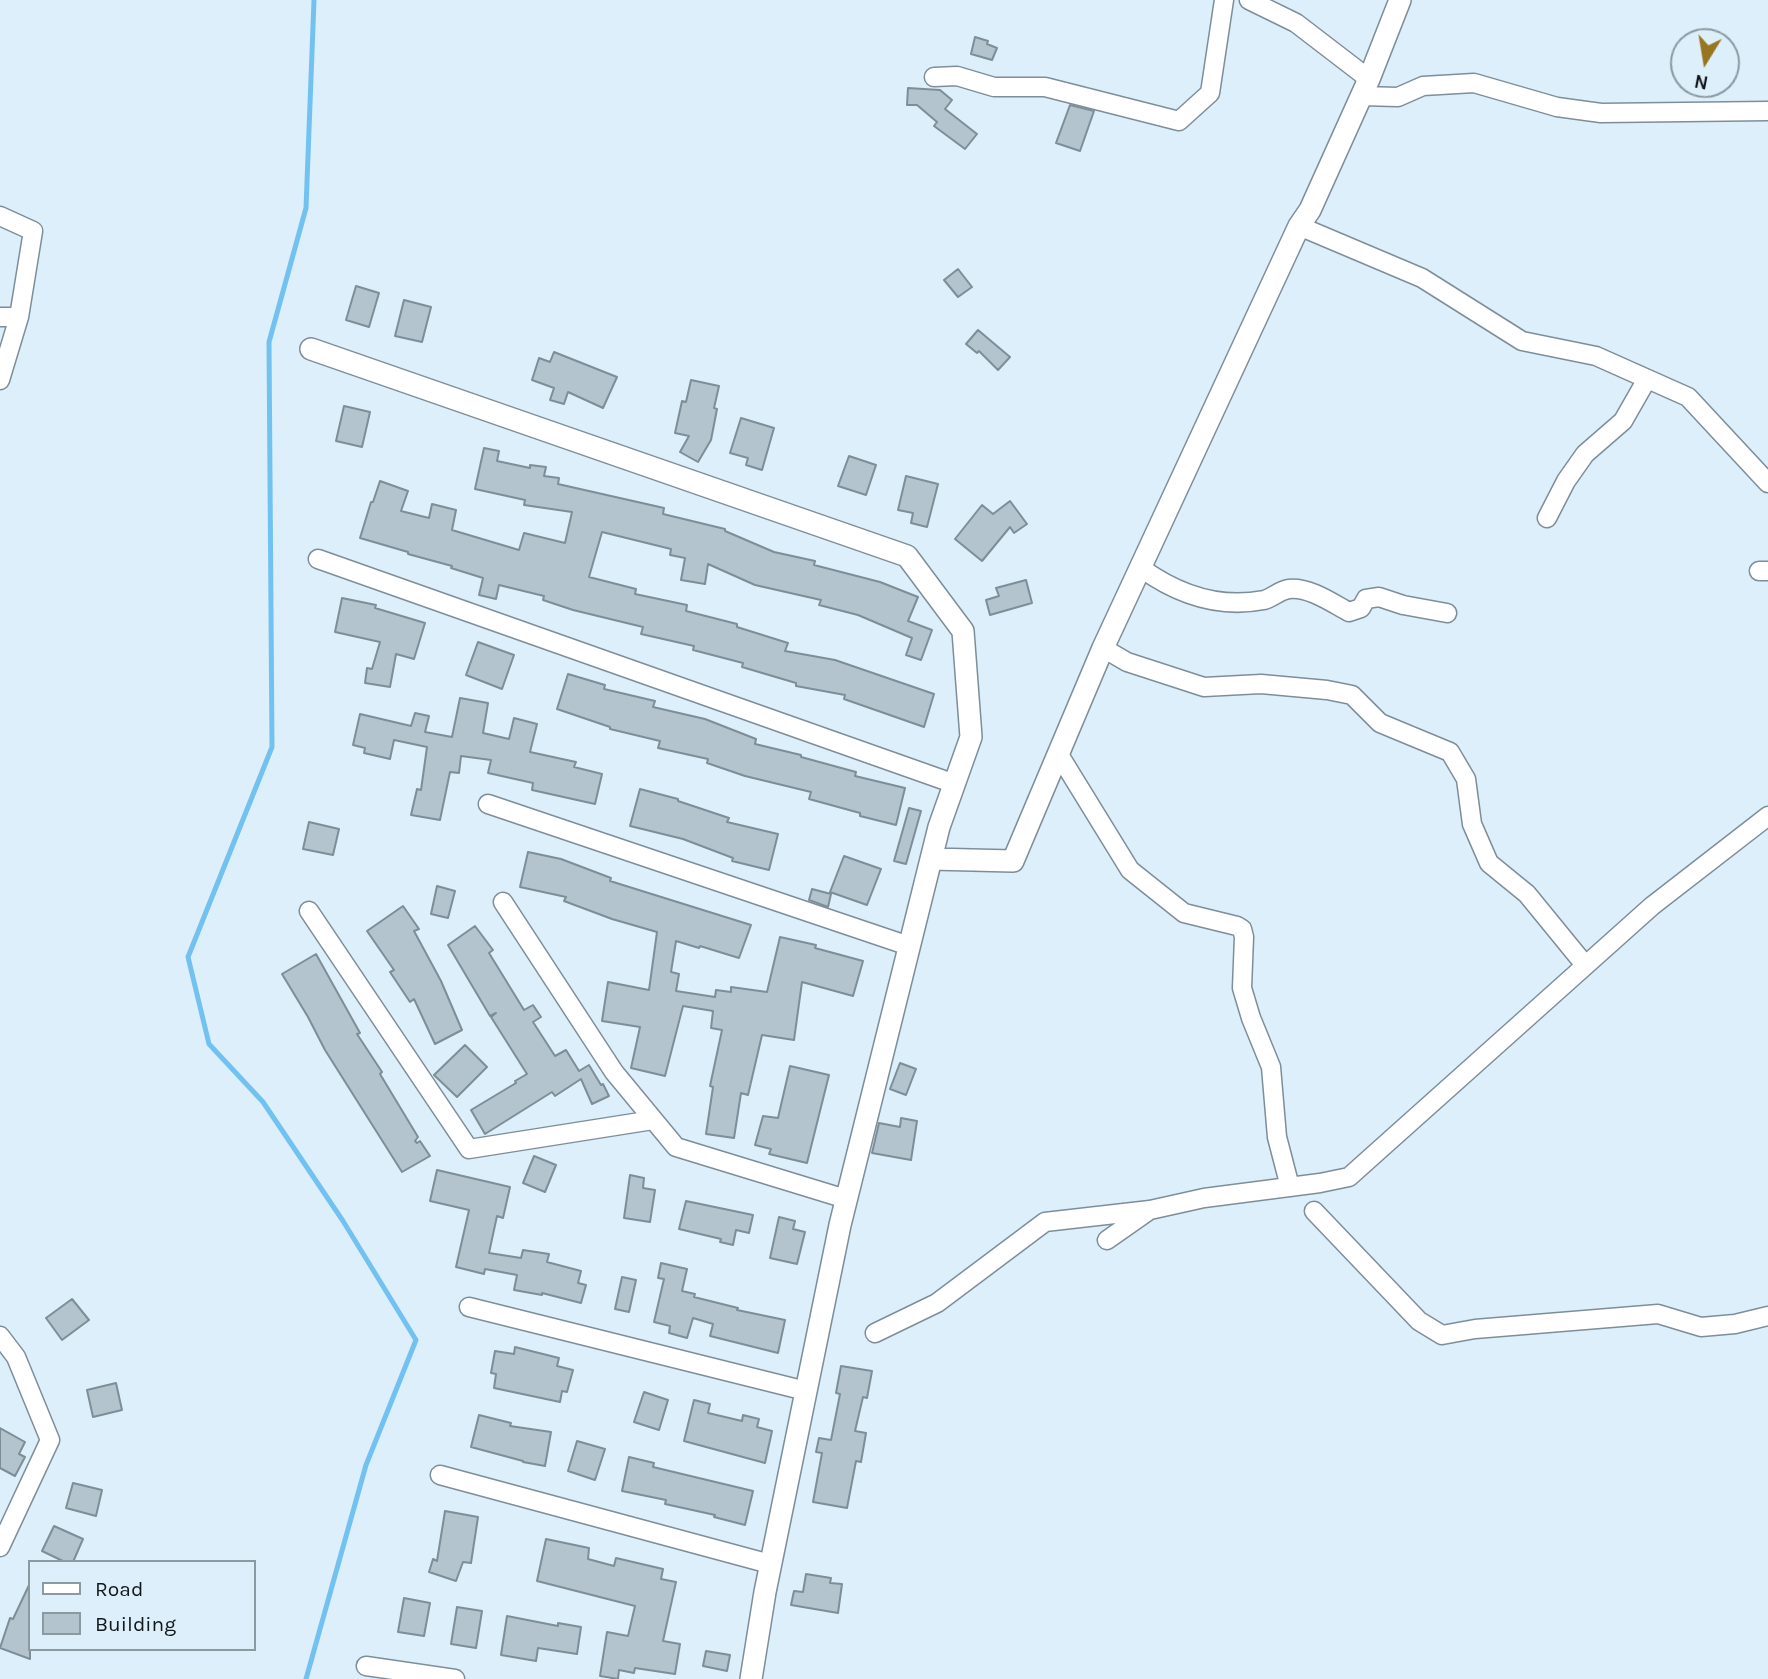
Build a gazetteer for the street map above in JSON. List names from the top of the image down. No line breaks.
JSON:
{"legend":["Road","Building"],"north":"bottom"}
